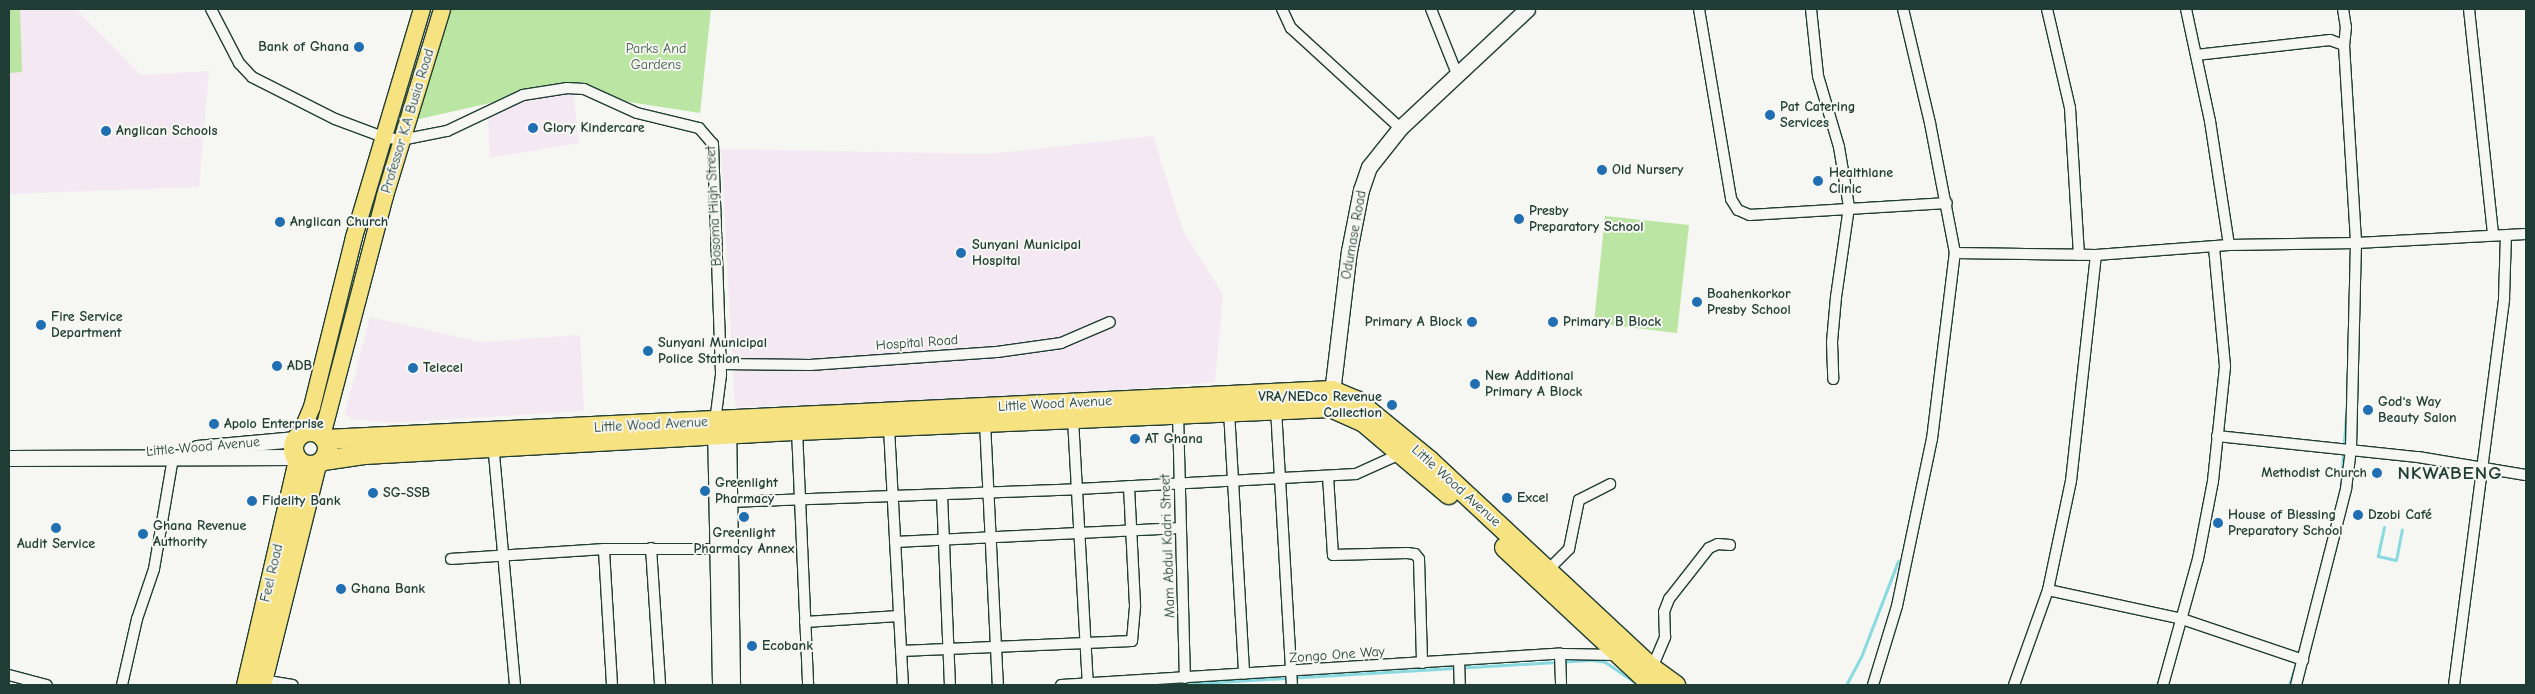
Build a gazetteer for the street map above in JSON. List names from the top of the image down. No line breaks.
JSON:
{"streets":{"highway":["Little Wood Avenue","Feel Road"],"main road":["Professor K.A Busia Road"],"street":["Bosoma High Street","Odumase Road","Hospital Road","Mam Abdul Kadri Street","Zongo One Way"]},"crossings":[["Professor K.A Busia Road","Bosoma High Street"],["Professor K.A Busia Road","Little Wood Avenue"],["Professor K.A Busia Road","Feel Road"],["Bosoma High Street","Hospital Road"],["Bosoma High Street","Little Wood Avenue"],["Odumase Road","Little Wood Avenue"],["Little Wood Avenue","Mam Abdul Kadri Street"],["Little Wood Avenue","Feel Road"],["Little Wood Avenue","Zongo One Way"],["Mam Abdul Kadri Street","Zongo One Way"]],"districts":["NKWABENG"],"parks":["Parks And Gardens"],"places":["Bank of Ghana","Pat Catering Services","Glory Kindercare","Anglican Schools","Old Nursery","Healthlane Clinic","Presby Preparatory School","Anglican Church","Sunyani Municipal Hospital","Boahenkorkor Presby School","Primary A Block","Primary B Block","Fire Service Department","Sunyani Municipal Police Station","ADB","Telecel","New Additional Primary A Block","VRA/NEDco Revenue Collection","God's Way Beauty Salon","Apolo Enterprise","AT Ghana","Methodist Church","Greenlight Pharmacy","SG-SSB","Excel","Fidelity Bank","Dzobi Café","Greenlight Pharmacy Annex","House of Blessing Preparatory School","Audit Service","Ghana Revenue Authority","Ghana Bank","Ecobank"]}
